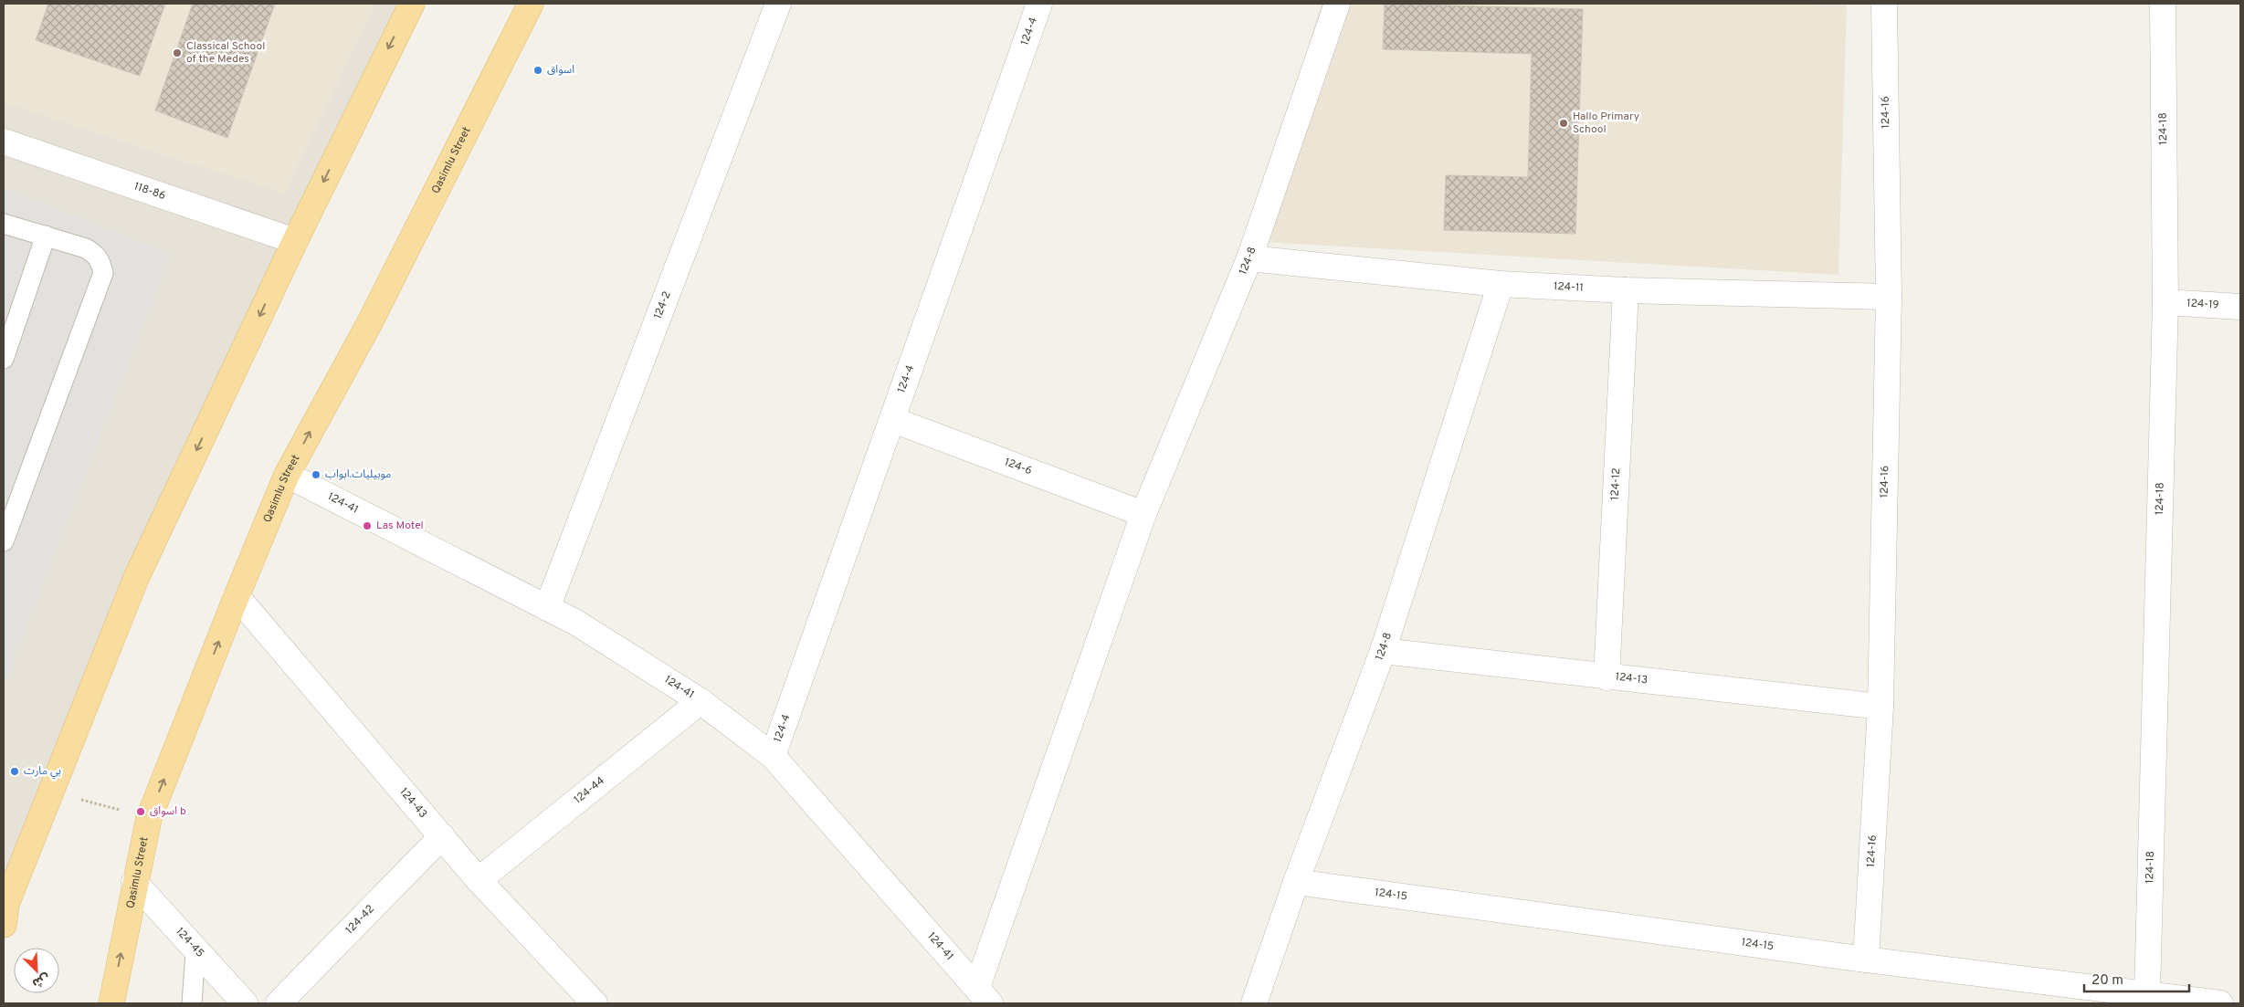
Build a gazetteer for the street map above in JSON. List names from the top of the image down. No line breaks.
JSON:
{"streets":{"main road":["Qasimlu Street"],"street":["124-4","124-16","124-18","118-86","124-8","124-11","124-19","124-2","124-6","124-12","124-41","124-13","124-44","124-43","124-15","124-42","124-45"]},"crossings":[["124-4","124-6"],["124-4","124-41"],["124-16","124-11"],["124-16","124-13"],["124-16","124-15"],["124-18","124-19"],["124-18","124-15"],["Qasimlu Street","124-41"],["Qasimlu Street","124-43"],["Qasimlu Street","124-45"],["124-8","124-11"],["124-8","124-6"],["124-8","124-41"],["124-8","124-13"],["124-8","124-15"],["124-11","124-12"],["124-2","124-41"],["124-12","124-13"],["124-41","124-44"],["124-44","124-43"],["124-43","124-42"]],"places":["Classical School of the Medes","اسواق","Hallo Primary School","موبيليات.ابواب","Las Motel","بي مارت","اسواق b"],"scale_bar":"20 m","north":"bottom right"}
